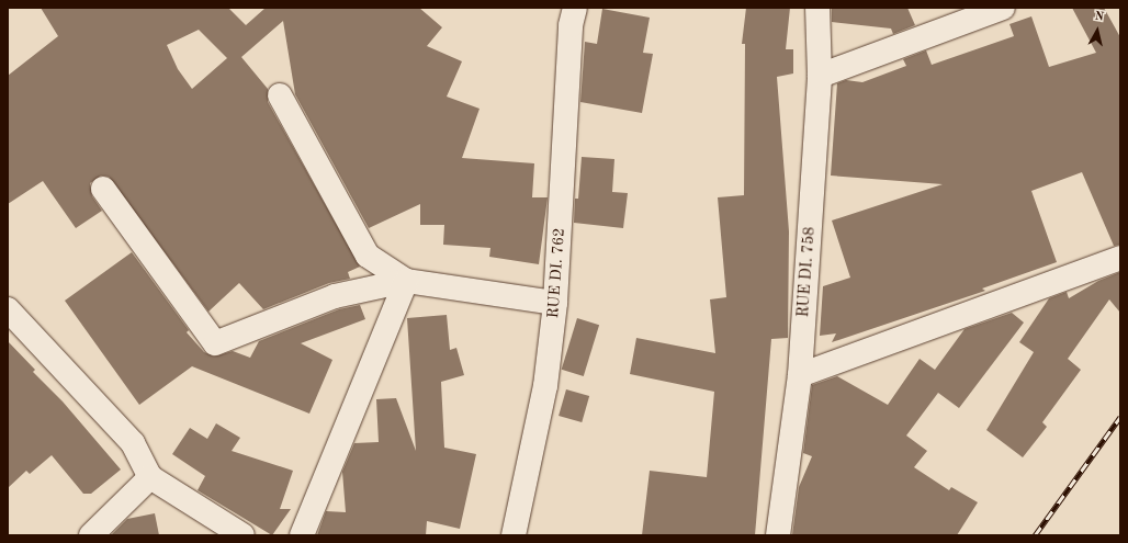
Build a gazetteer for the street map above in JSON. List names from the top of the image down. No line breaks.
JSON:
{"streets":{"street":["RUE DI. 758","RUE DI. 762"]},"north":"top"}
